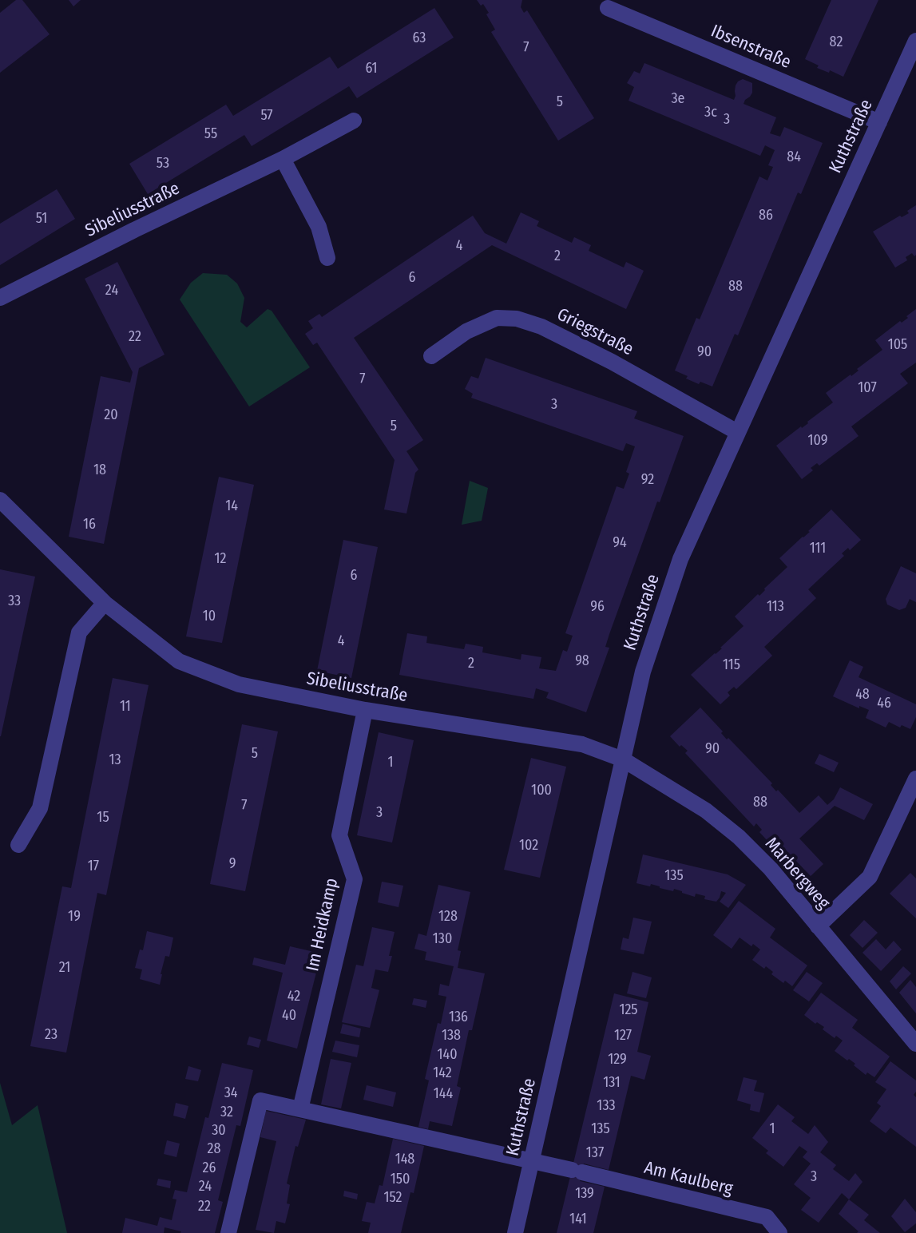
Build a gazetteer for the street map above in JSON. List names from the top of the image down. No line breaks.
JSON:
{"streets":{"street":["Ibsenstraße","Kuthstraße","Sibeliusstraße","Griegstraße","Marbergweg","Im Heidkamp","Am Kaulberg"]},"crossings":[["Ibsenstraße","Kuthstraße"],["Kuthstraße","Sibeliusstraße"],["Kuthstraße","Griegstraße"],["Kuthstraße","Marbergweg"],["Kuthstraße","Am Kaulberg"],["Sibeliusstraße","Marbergweg"],["Sibeliusstraße","Im Heidkamp"]],"house_numbers":["63","82","7","61","3e","5","3c","57","3","55","84","53","86","51","4","2","6","88","24","22","105","90","7","107","3","20","5","109","18","92","14","16","94","111","12","6","33","96","113","10","4","98","2","115","48","46","11","90","5","13","1","100","88","7","3","15","102","9","17","135","19","128","130","21","42","125","40","136","23","138","127","140","129","142","131","34","144","133","32","135","1","30","28","137","148","26","3","150","24","139","152","22","141"]}
